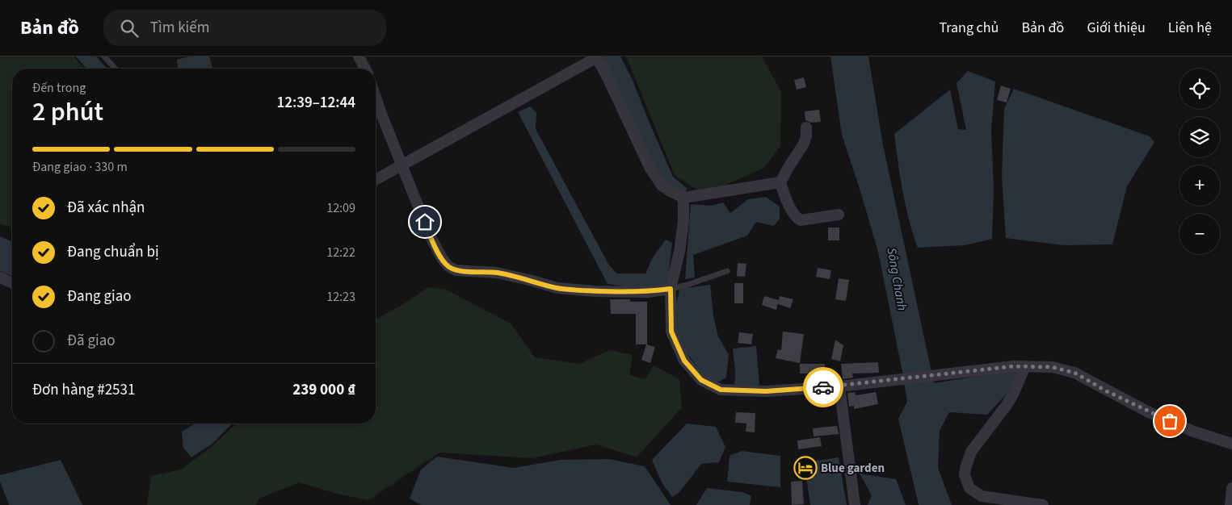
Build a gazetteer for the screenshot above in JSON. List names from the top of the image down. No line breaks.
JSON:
{"water":["Sông Chanh"],"places":{"hotel":["Blue garden"]},"page":{"header":"Bản đồ","search":"Tìm kiếm","nav":["Trang chủ","Bản đồ","Giới thiệu","Liên hệ"],"map_buttons":["+","−"],"heading":["2 phút","Đến trong","12:39–12:44"],"panel":["Đơn hàng #2531","239 000 ₫"],"bar":"Đang giao · 330 m","list":[["Đã xác nhận","12:09"],["Đang chuẩn bị","12:22"],["Đang giao","12:23"],"Đã giao"]}}
